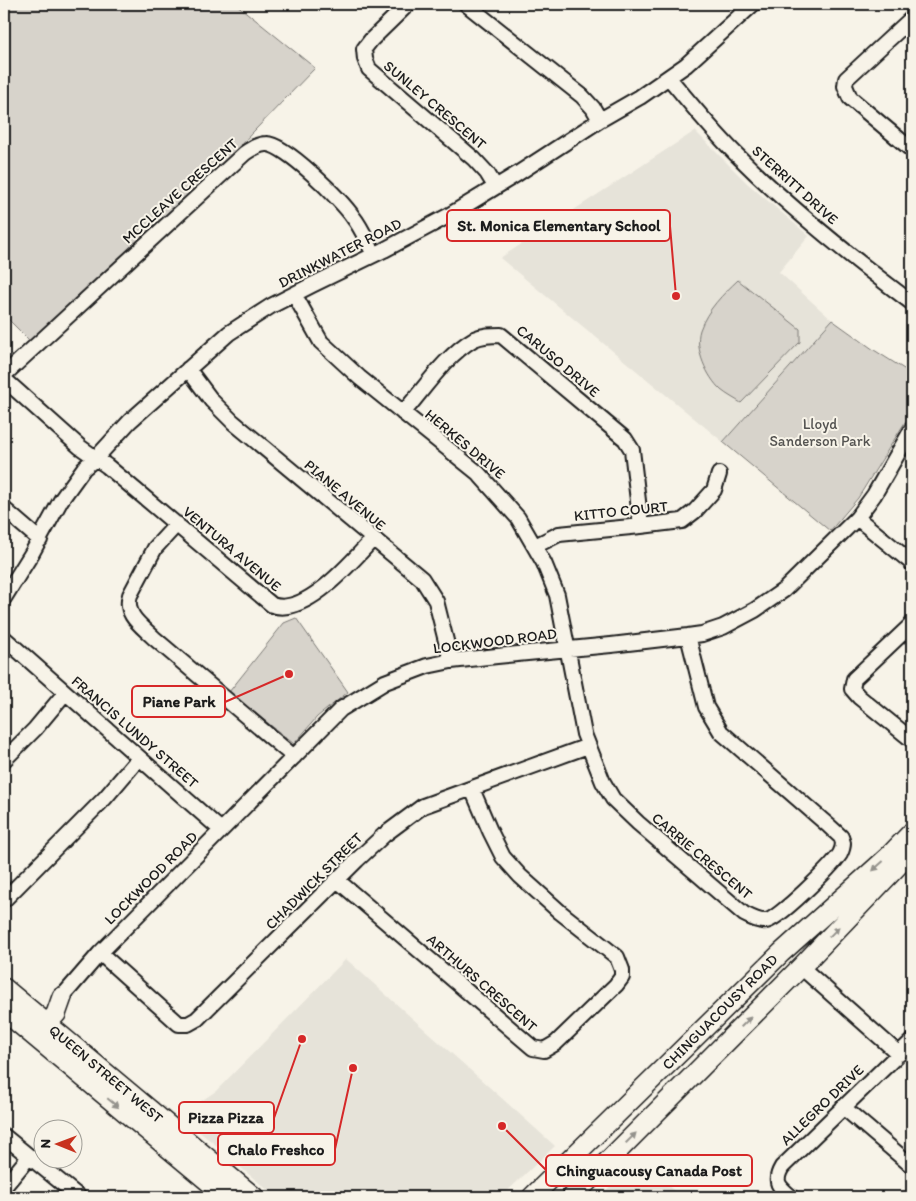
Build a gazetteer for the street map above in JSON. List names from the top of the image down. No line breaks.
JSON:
{"streets":{"main road":["CHINGUACOUSY ROAD","QUEEN STREET WEST"],"street":["SUNLEY CRESCENT","STERRITT DRIVE","MCCLEAVE CRESCENT","DRINKWATER ROAD","CARUSO DRIVE","HERKES DRIVE","PIANE AVENUE","KITTO COURT","VENTURA AVENUE","LOCKWOOD ROAD","FRANCIS LUNDY STREET","CARRIE CRESCENT","CHADWICK STREET","ARTHURS CRESCENT","ALLEGRO DRIVE"]},"crossings":[["SUNLEY CRESCENT","DRINKWATER ROAD"],["STERRITT DRIVE","DRINKWATER ROAD"],["MCCLEAVE CRESCENT","DRINKWATER ROAD"],["MCCLEAVE CRESCENT","VENTURA AVENUE"],["DRINKWATER ROAD","HERKES DRIVE"],["DRINKWATER ROAD","PIANE AVENUE"],["DRINKWATER ROAD","VENTURA AVENUE"],["CARUSO DRIVE","HERKES DRIVE"],["CARUSO DRIVE","KITTO COURT"],["HERKES DRIVE","KITTO COURT"],["HERKES DRIVE","LOCKWOOD ROAD"],["HERKES DRIVE","CARRIE CRESCENT"],["PIANE AVENUE","VENTURA AVENUE"],["PIANE AVENUE","LOCKWOOD ROAD"],["LOCKWOOD ROAD","FRANCIS LUNDY STREET"],["LOCKWOOD ROAD","CARRIE CRESCENT"],["LOCKWOOD ROAD","CHADWICK STREET"],["CARRIE CRESCENT","CHADWICK STREET"],["CHADWICK STREET","ARTHURS CRESCENT"]],"parks":["Lloyd Sanderson Park"],"places":["St. Monica Elementary School","Piane Park","Pizza Pizza","Chalo Freshco","Chinguacousy Canada Post"],"north":"left"}
